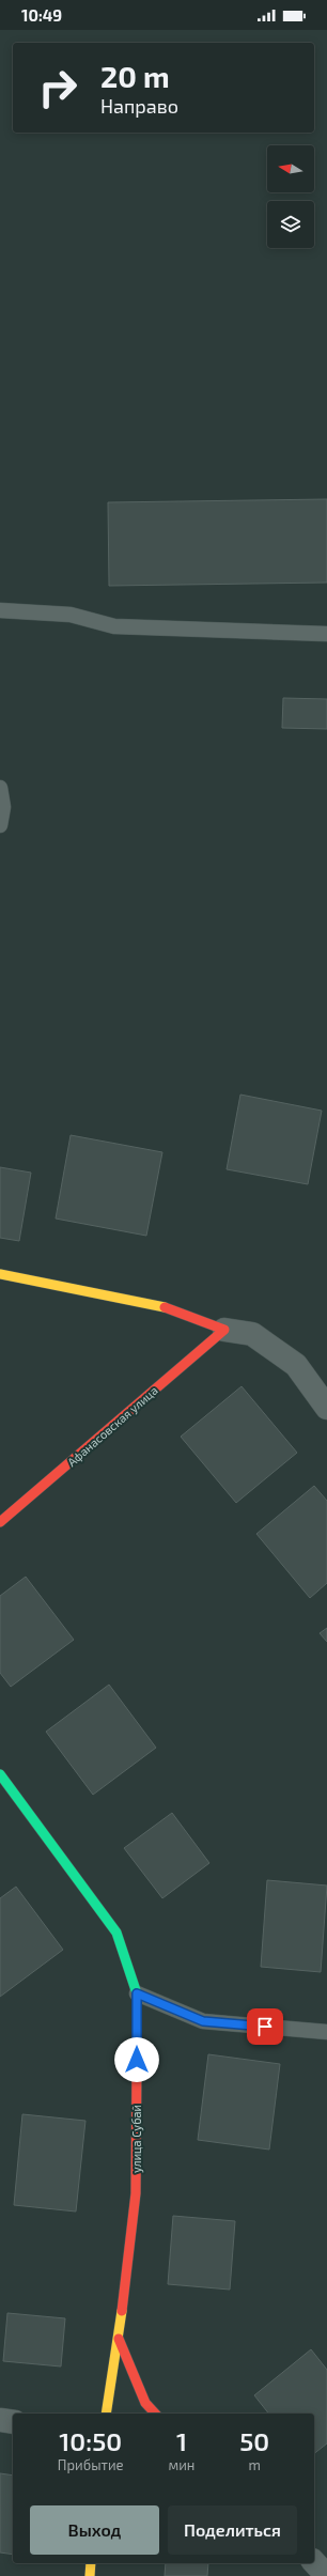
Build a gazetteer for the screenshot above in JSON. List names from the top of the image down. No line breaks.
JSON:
{"streets":{"street":["Афанасовская улица","улица Субай"]},"north":"left","page":{"status":"10:49","turn":["20 m","Направо"],"eta":["10:50","Прибытие","1","мин","50","m"],"buttons":["Выход","Поделиться"]}}
